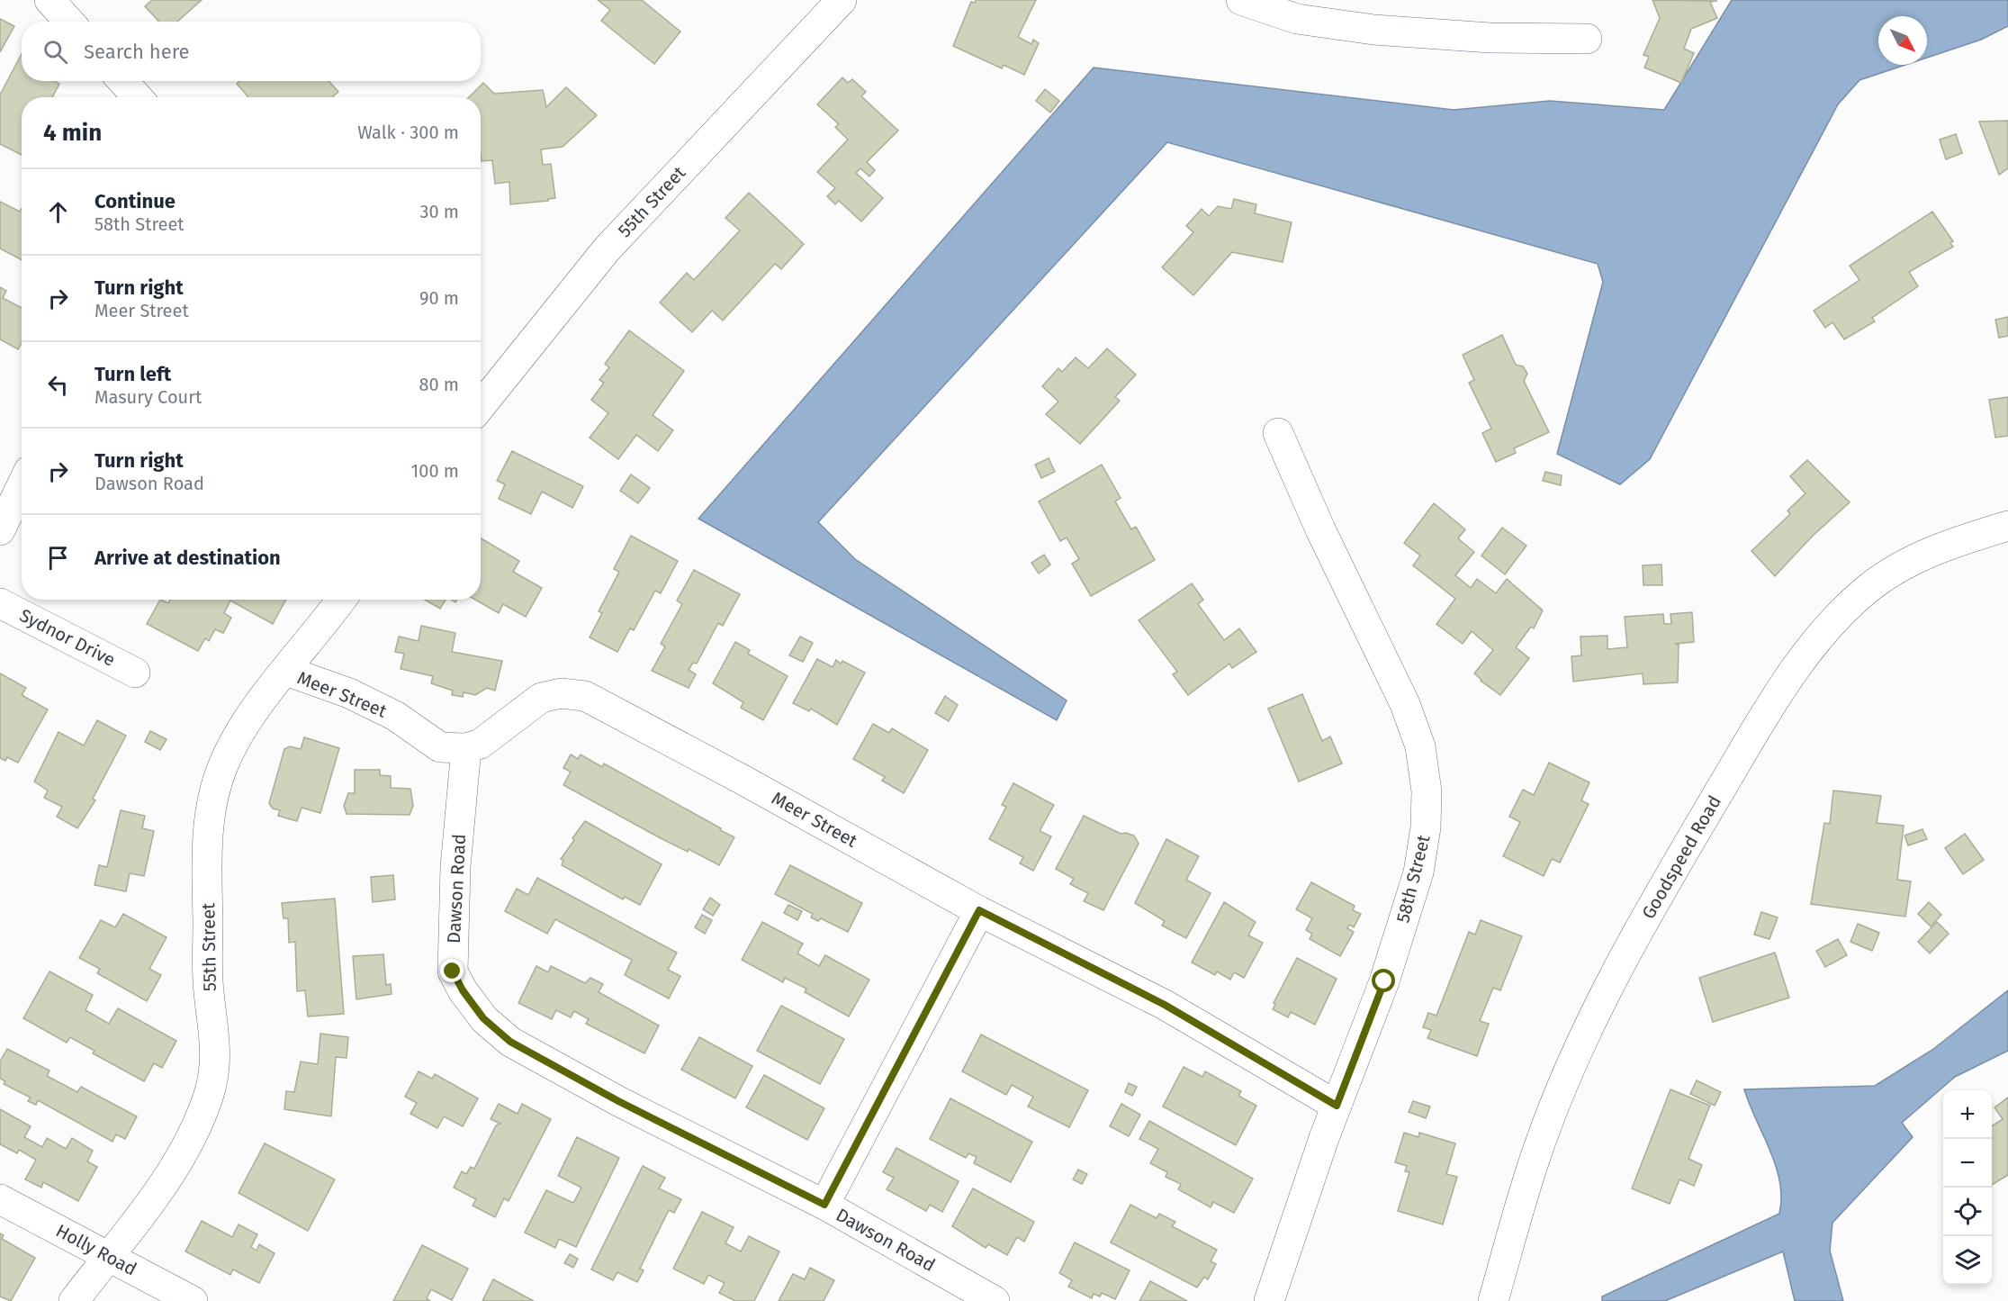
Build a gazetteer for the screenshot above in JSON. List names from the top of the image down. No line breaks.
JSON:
{"streets":{"street":["55th Street","Sydnor Drive","Meer Street","Goodspeed Road","58th Street","Dawson Road","Holly Road"]},"crossings":[["55th Street","Meer Street"],["55th Street","Holly Road"],["Meer Street","58th Street"],["Meer Street","Dawson Road"]],"north":"bottom right","page":{"search":"Search here","heading":["4 min","Walk · 300 m"],"list":[["Continue","58th Street","30 m"],["Turn right","Meer Street","90 m"],["Turn left","Masury Court","80 m"],["Turn right","Dawson Road","100 m"],"Arrive at destination"],"map_buttons":["+","−"]}}
